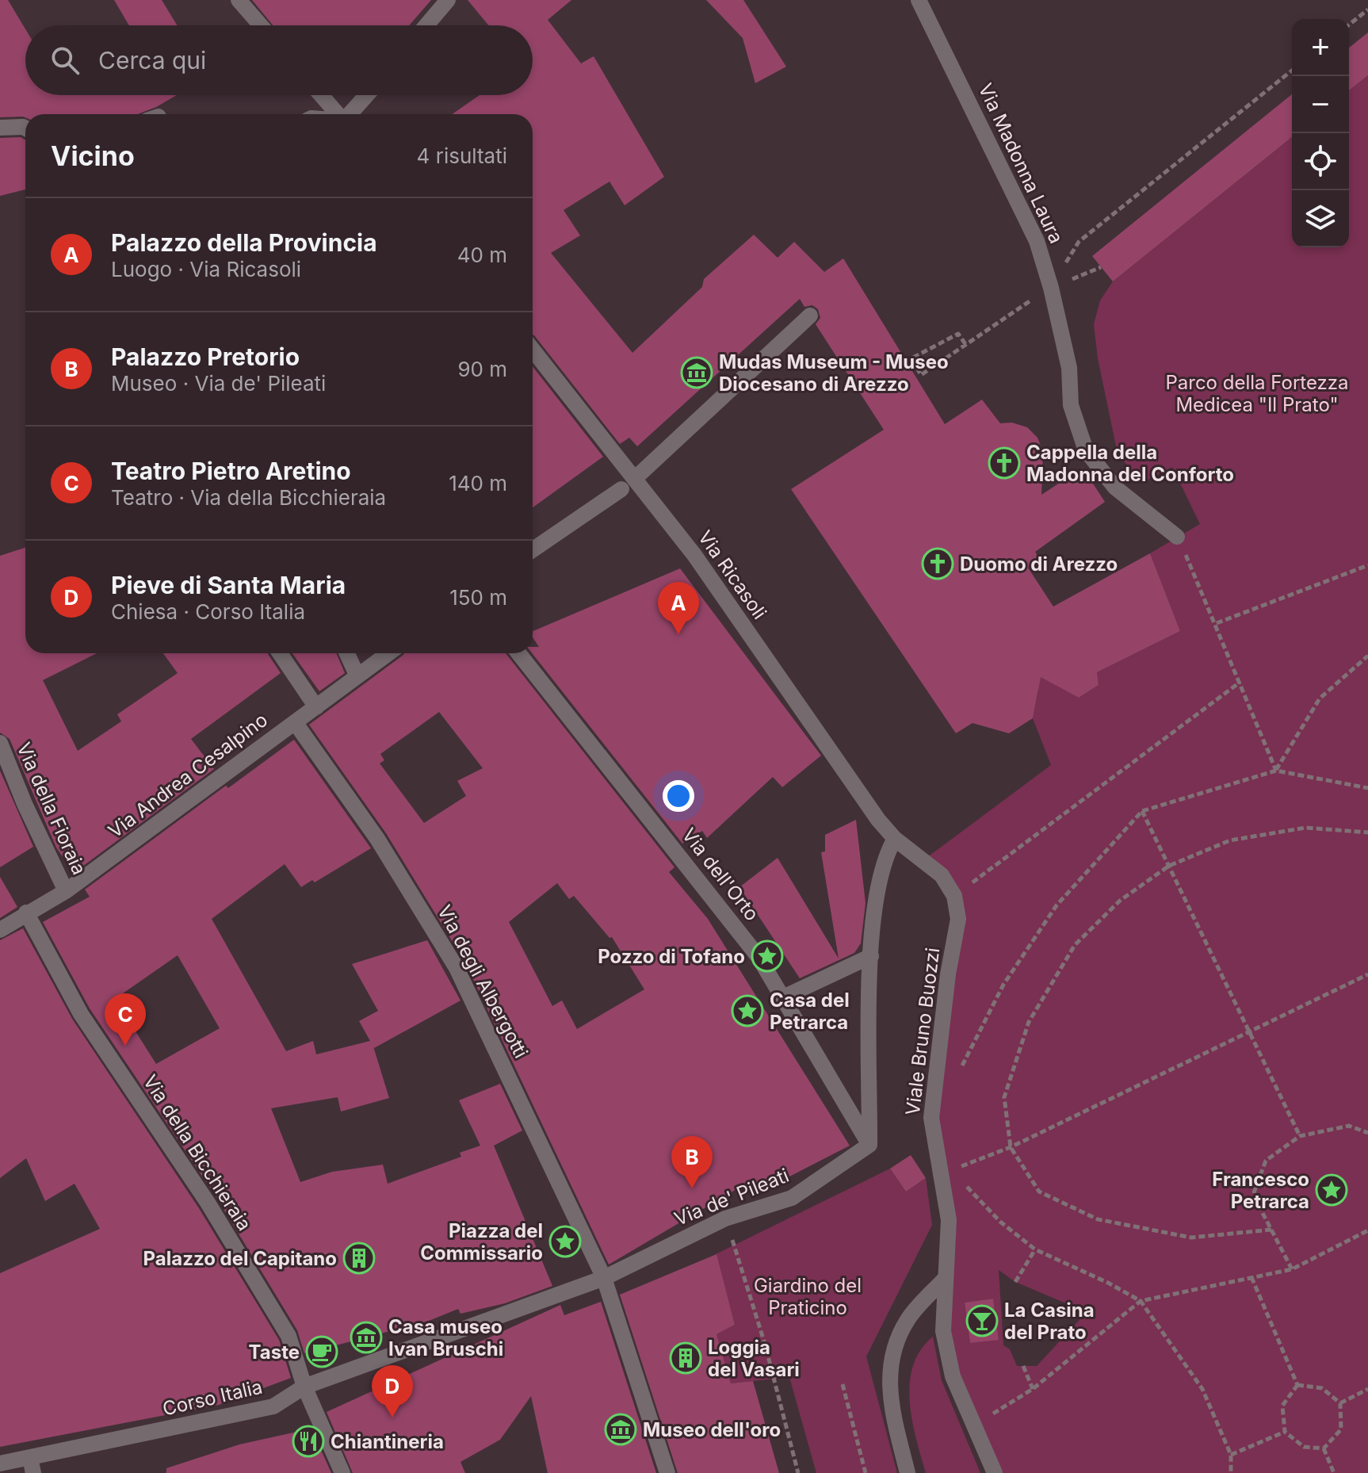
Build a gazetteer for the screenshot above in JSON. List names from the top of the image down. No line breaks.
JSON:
{"streets":{"street":["Via Madonna Laura","Via Ricasoli","Via Andrea Cesalpino","Via della Fioraia","Via dell'Orto","Via degli Albergotti","Viale Bruno Buozzi","Via della Bicchieraia","Via de' Pileati","Corso Italia"]},"crossings":[["Via Andrea Cesalpino","Via della Fioraia"],["Via Andrea Cesalpino","Via degli Albergotti"],["Via Andrea Cesalpino","Via della Bicchieraia"],["Via dell'Orto","Via de' Pileati"],["Via degli Albergotti","Via de' Pileati"],["Via degli Albergotti","Corso Italia"],["Via della Bicchieraia","Corso Italia"],["Via de' Pileati","Corso Italia"]],"parks":["Parco della Fortezza Medicea \"Il Prato\"","Giardino del Praticino"],"places":{"museum":["Mudas Museum - Museo Diocesano di Arezzo","Casa museo Ivan Bruschi","Museo dell'oro"],"church":["Cappella della Madonna del Conforto","Duomo di Arezzo"],"place":["Pozzo di Tofano","Casa del Petrarca","Francesco Petrarca","Piazza del Commissario"],"building":["Palazzo del Capitano","Loggia del Vasari"],"bar":["La Casina del Prato"],"cafe":["Taste"],"restaurant":["Chiantineria"]},"page":{"map_buttons":["+","−"],"search":"Cerca qui","heading":["Vicino","4 risultati"],"list":[{"mark":"A","name":"Palazzo della Provincia","note":"Luogo · Via Ricasoli","value":"40 m"},{"mark":"B","name":"Palazzo Pretorio","note":"Museo · Via de' Pileati","value":"90 m"},{"mark":"C","name":"Teatro Pietro Aretino","note":"Teatro · Via della Bicchieraia","value":"140 m"},{"mark":"D","name":"Pieve di Santa Maria","note":"Chiesa · Corso Italia","value":"150 m"}],"pins":["A","C","B","D"]}}
